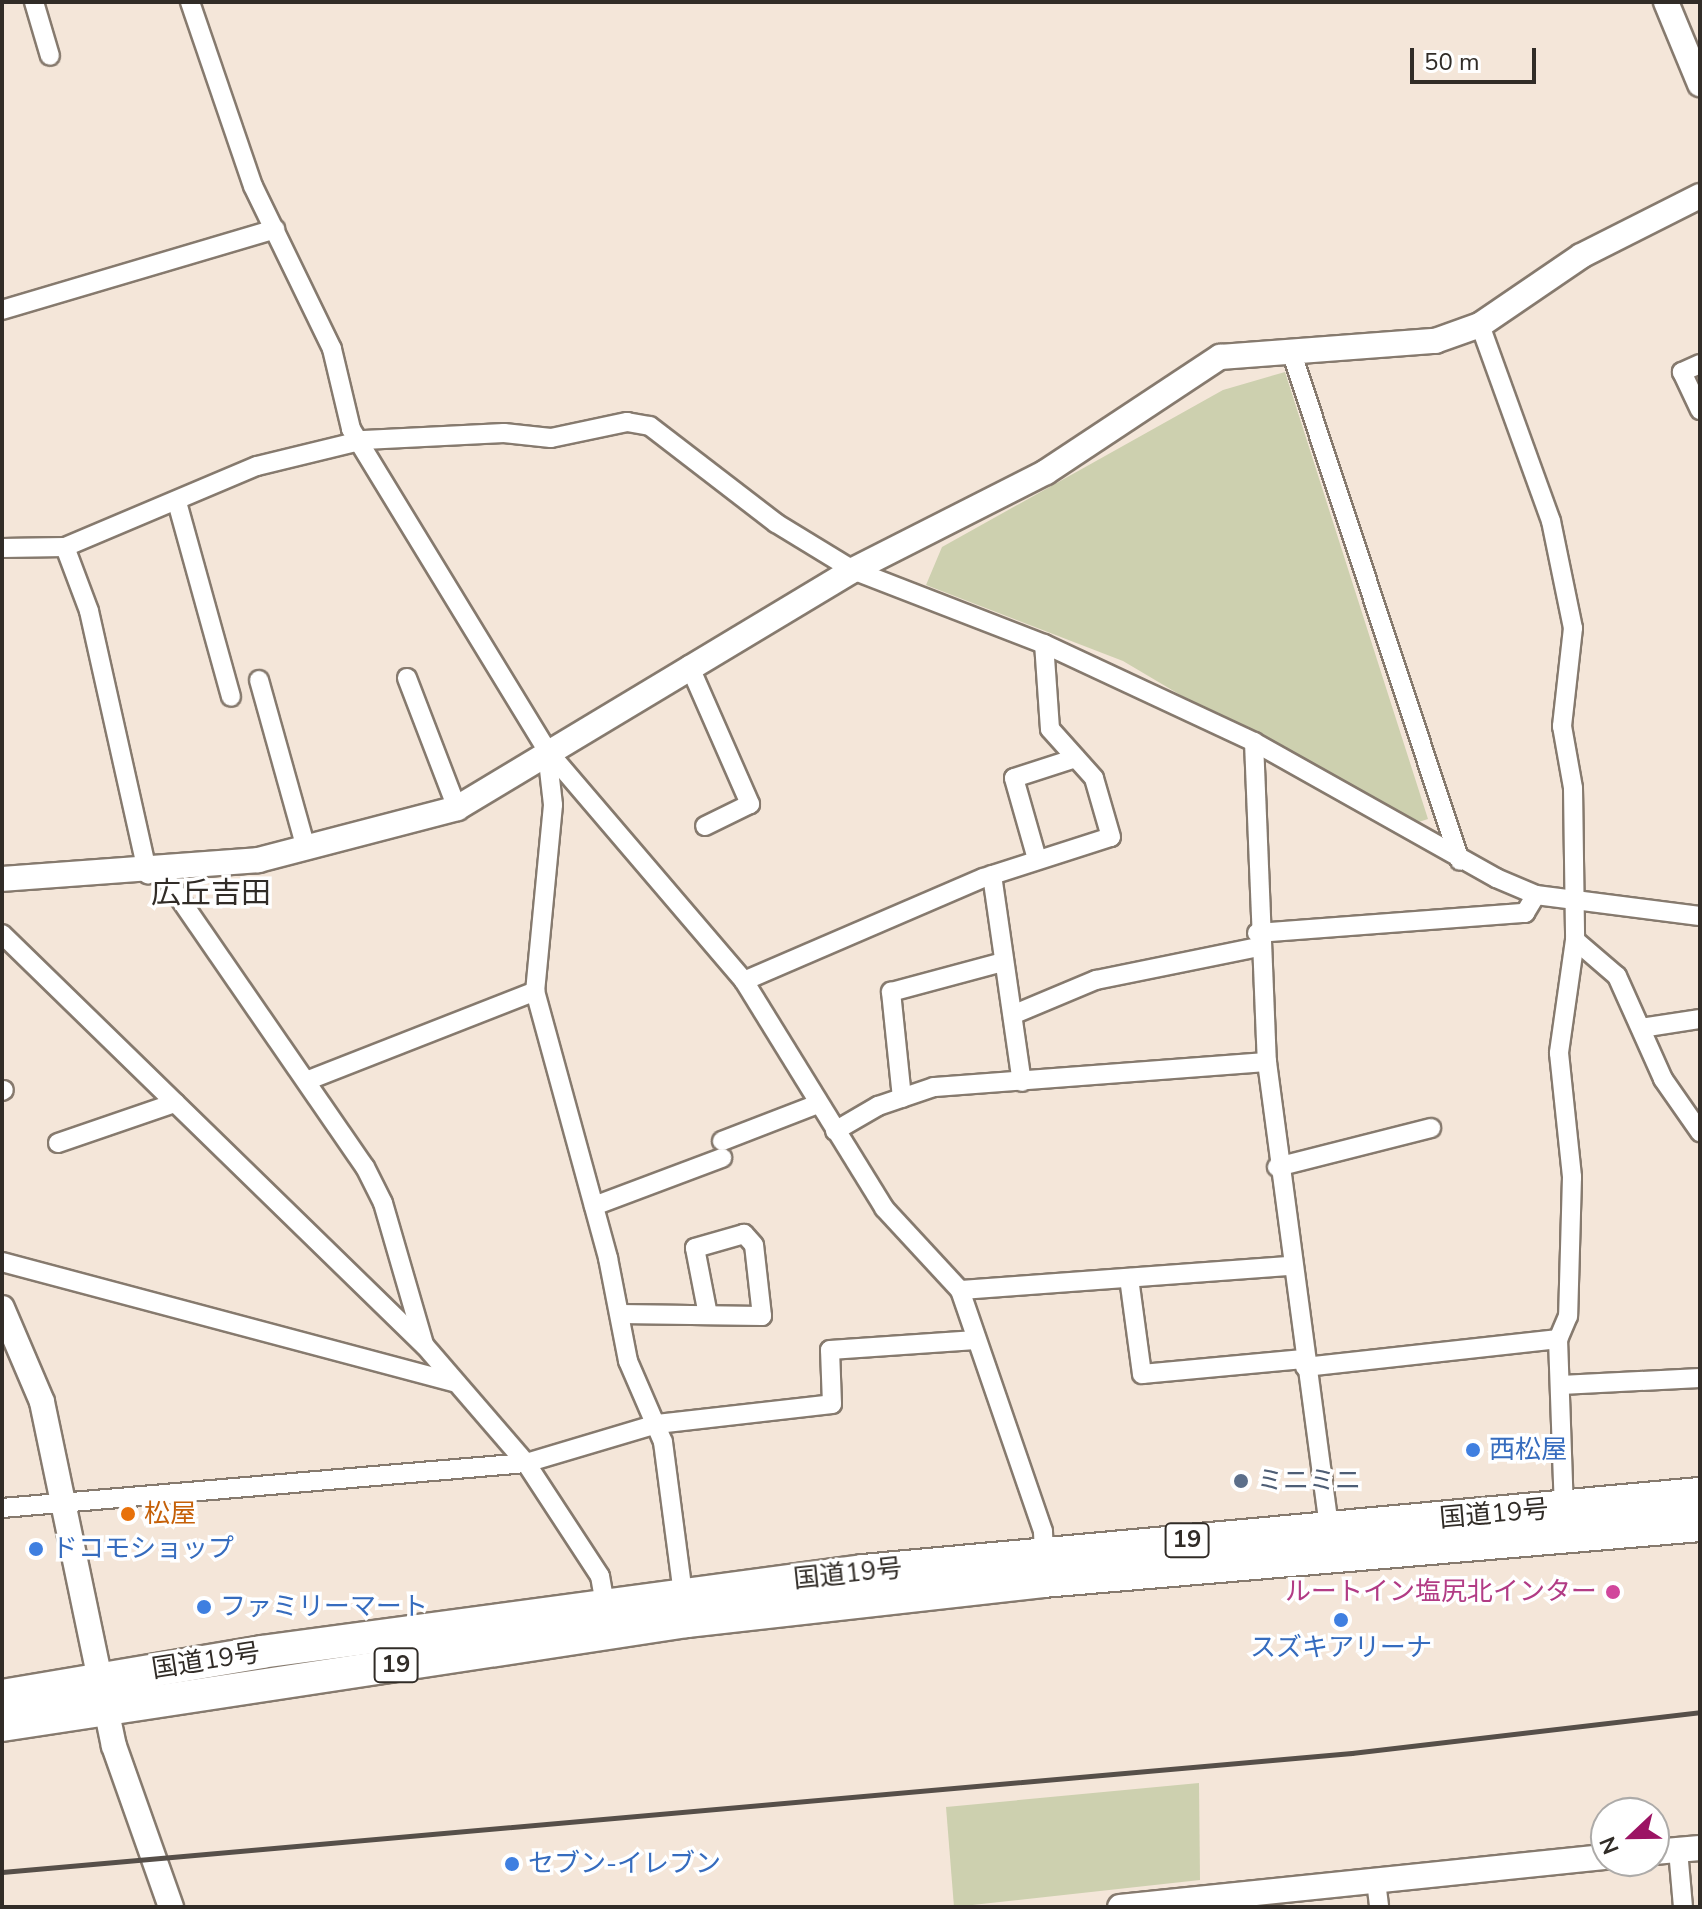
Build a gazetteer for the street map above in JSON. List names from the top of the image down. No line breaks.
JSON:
{"streets":{"highway":["国道19号","19"]},"districts":["広丘吉田"],"places":["西松屋","ミニミニ","松屋","ドコモショップ","ルートイン塩尻北インター","ファミリーマート","スズキアリーナ","セブン-イレブン"],"scale_bar":"50 m","north":"left"}
